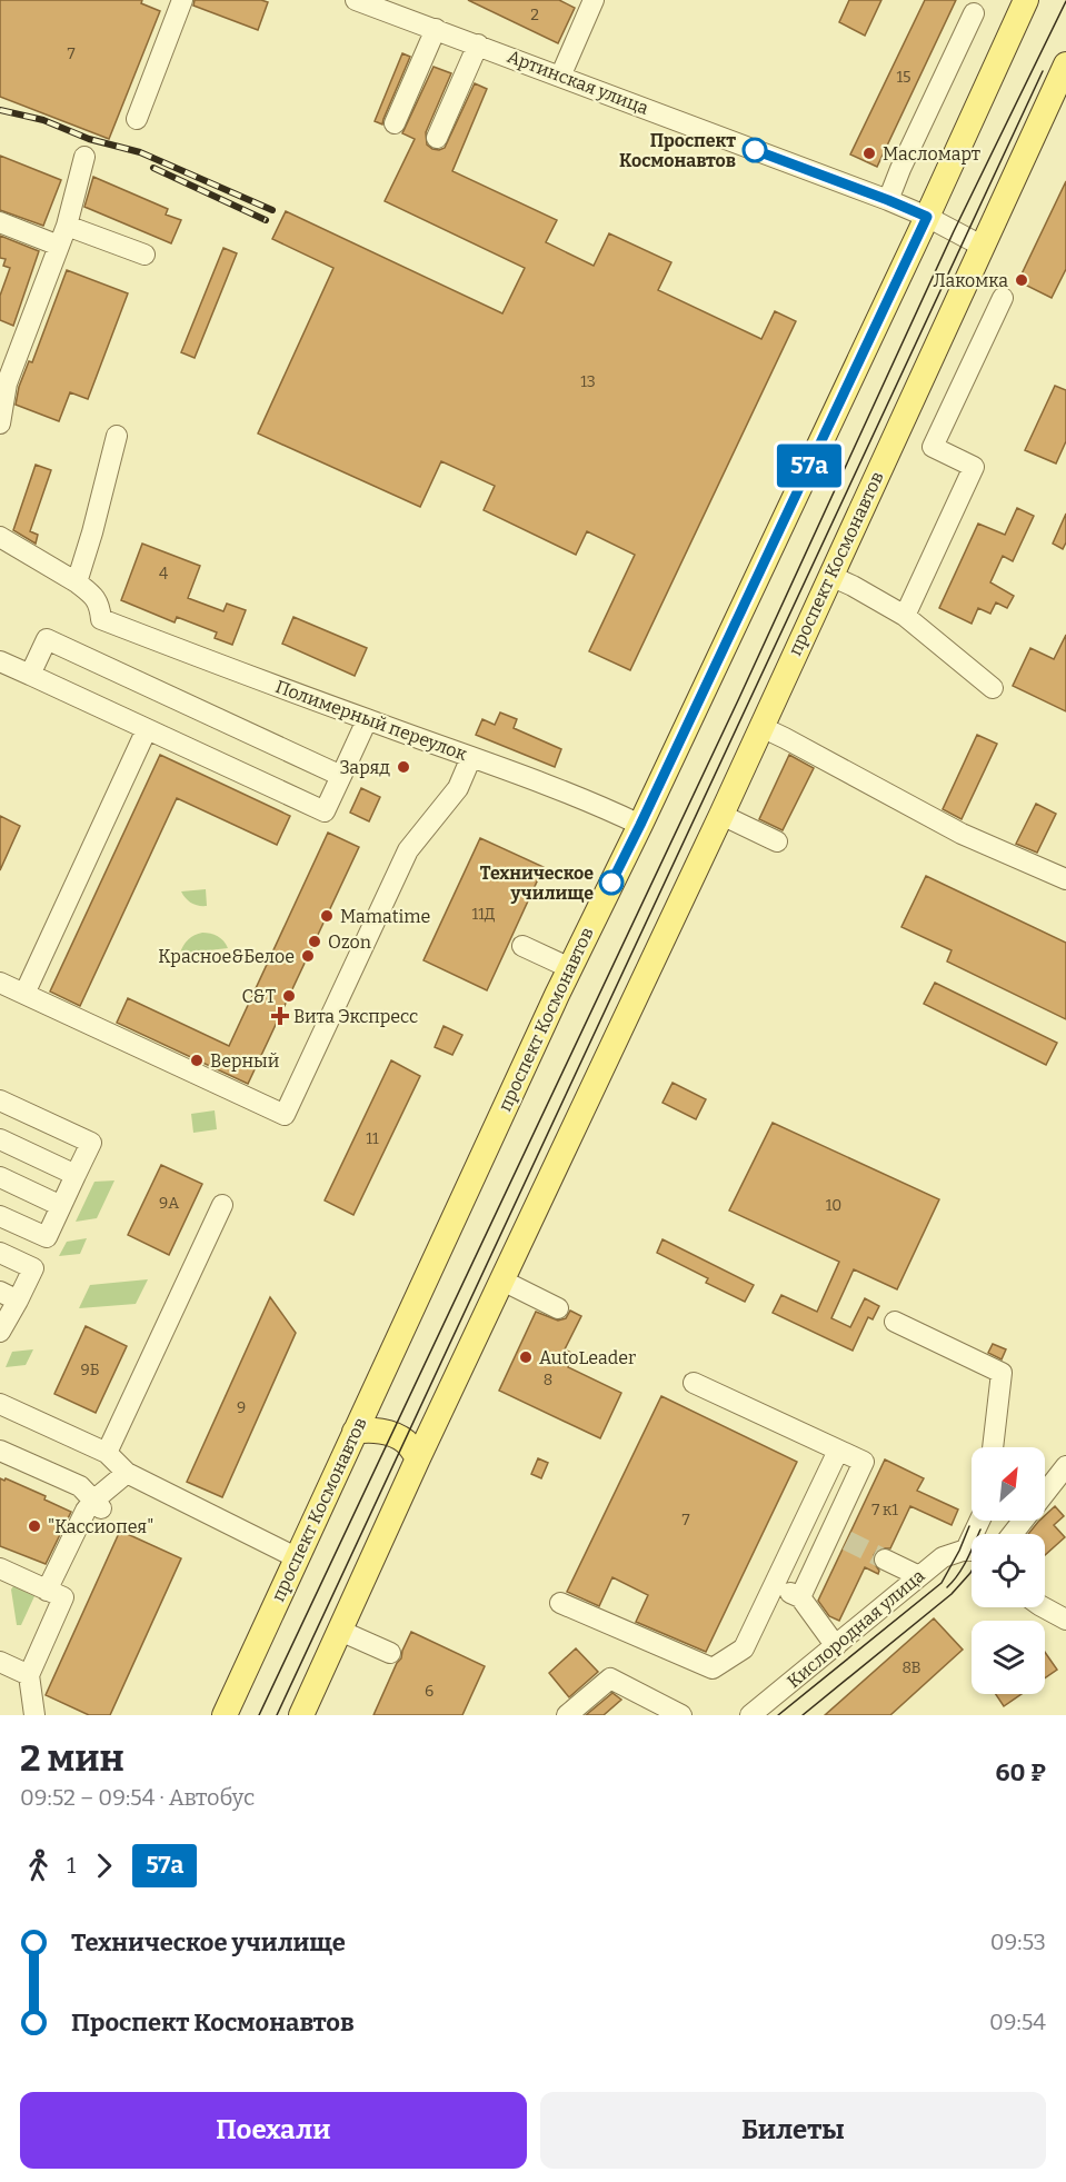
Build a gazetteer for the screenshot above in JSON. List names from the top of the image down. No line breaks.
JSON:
{"streets":{"main road":["проспект Космонавтов"],"street":["Артинская улица","Полимерный переулок","Кислородная улица"]},"crossings":[["Артинская улица","проспект Космонавтов"],["проспект Космонавтов","Полимерный переулок"]],"places":{"other":["Проспект Космонавтов","Масломарт","Лакомка","Заряд","Техническое училище","Mamatime","Ozon","Красное&Белое","С&Т","Верный","AutoLeader","\"Кассиопея\""],"health":["Вита Экспресс"]},"lines":["bus line 57а"],"house_numbers":["2","7","15","13","4","11Д","11","9А","10","9Б","8","9","7 к1","7","8В","6"],"north":"top right","page":{"on_map":"57а","heading":["2 мин","09:52 – 09:54 · Автобус","60 ₽"],"legs":["1","57а"],"list":[{"name":"Техническое училище","value":"09:53"},{"name":"Проспект Космонавтов","value":"09:54"}],"buttons":["Поехали","Билеты"]}}
